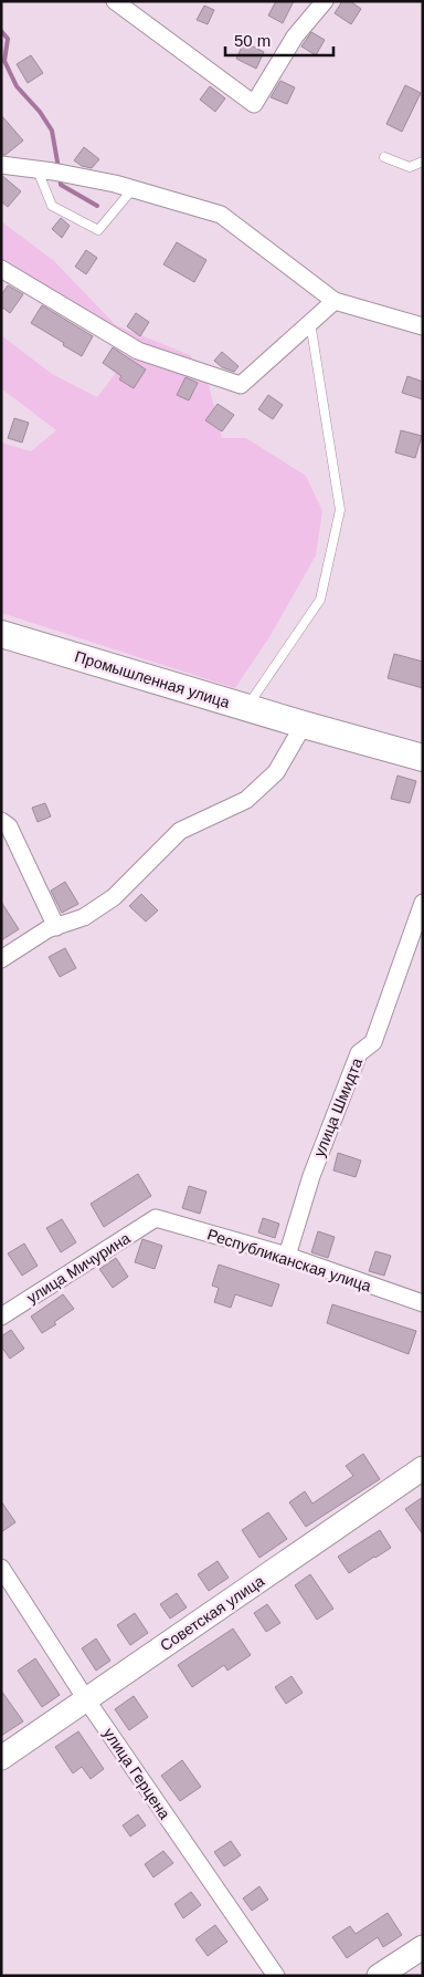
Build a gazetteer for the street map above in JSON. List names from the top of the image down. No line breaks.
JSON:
{"streets":{"main road":["Промышленная улица"],"street":["улица Шмидта","Республиканская улица","улица Мичурина","Советская улица","улица Герцена"]},"crossings":[["улица Шмидта","Республиканская улица"],["Республиканская улица","улица Мичурина"],["Советская улица","улица Герцена"]],"scale_bar":"50 m"}
